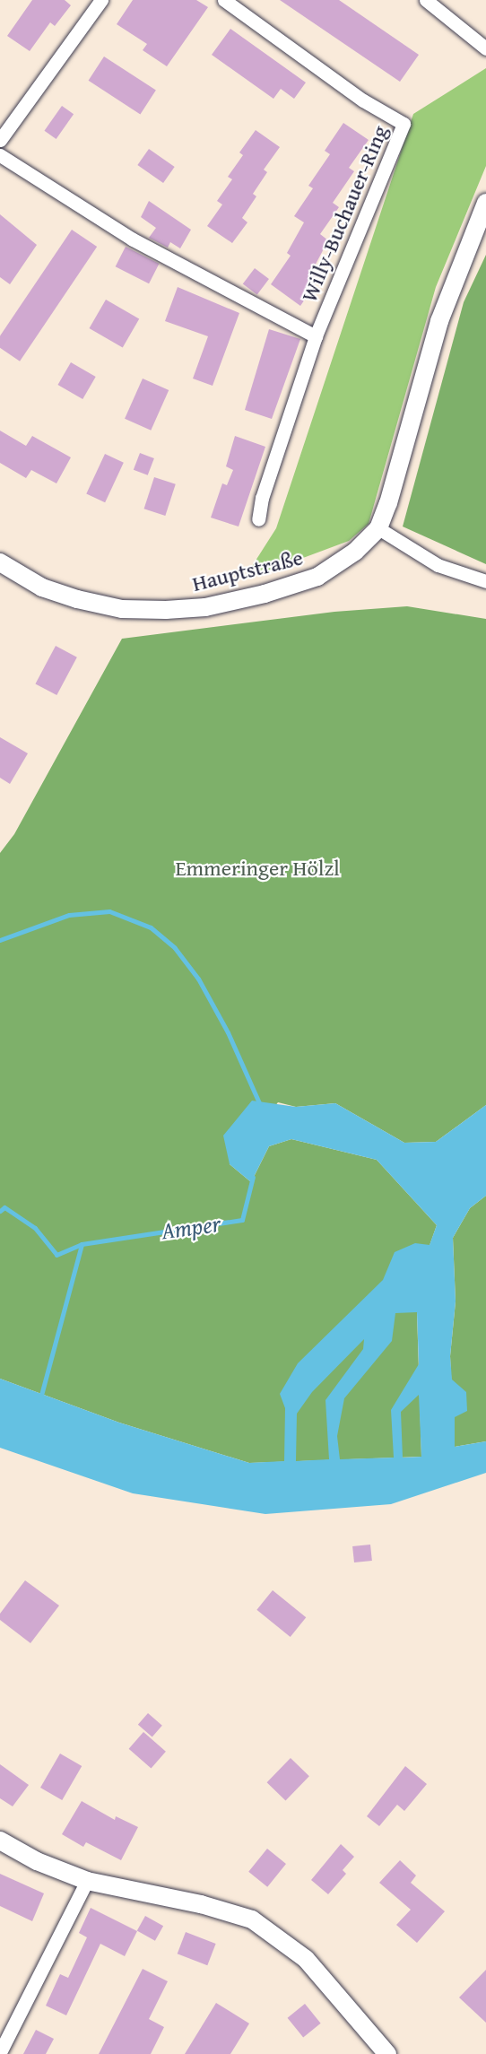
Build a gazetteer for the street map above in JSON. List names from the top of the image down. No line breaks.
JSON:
{"streets":{"street":["Willy-Buchauer-Ring","Hauptstraße"]},"water":["Amper"],"parks":["Emmeringer Hölzl"]}
